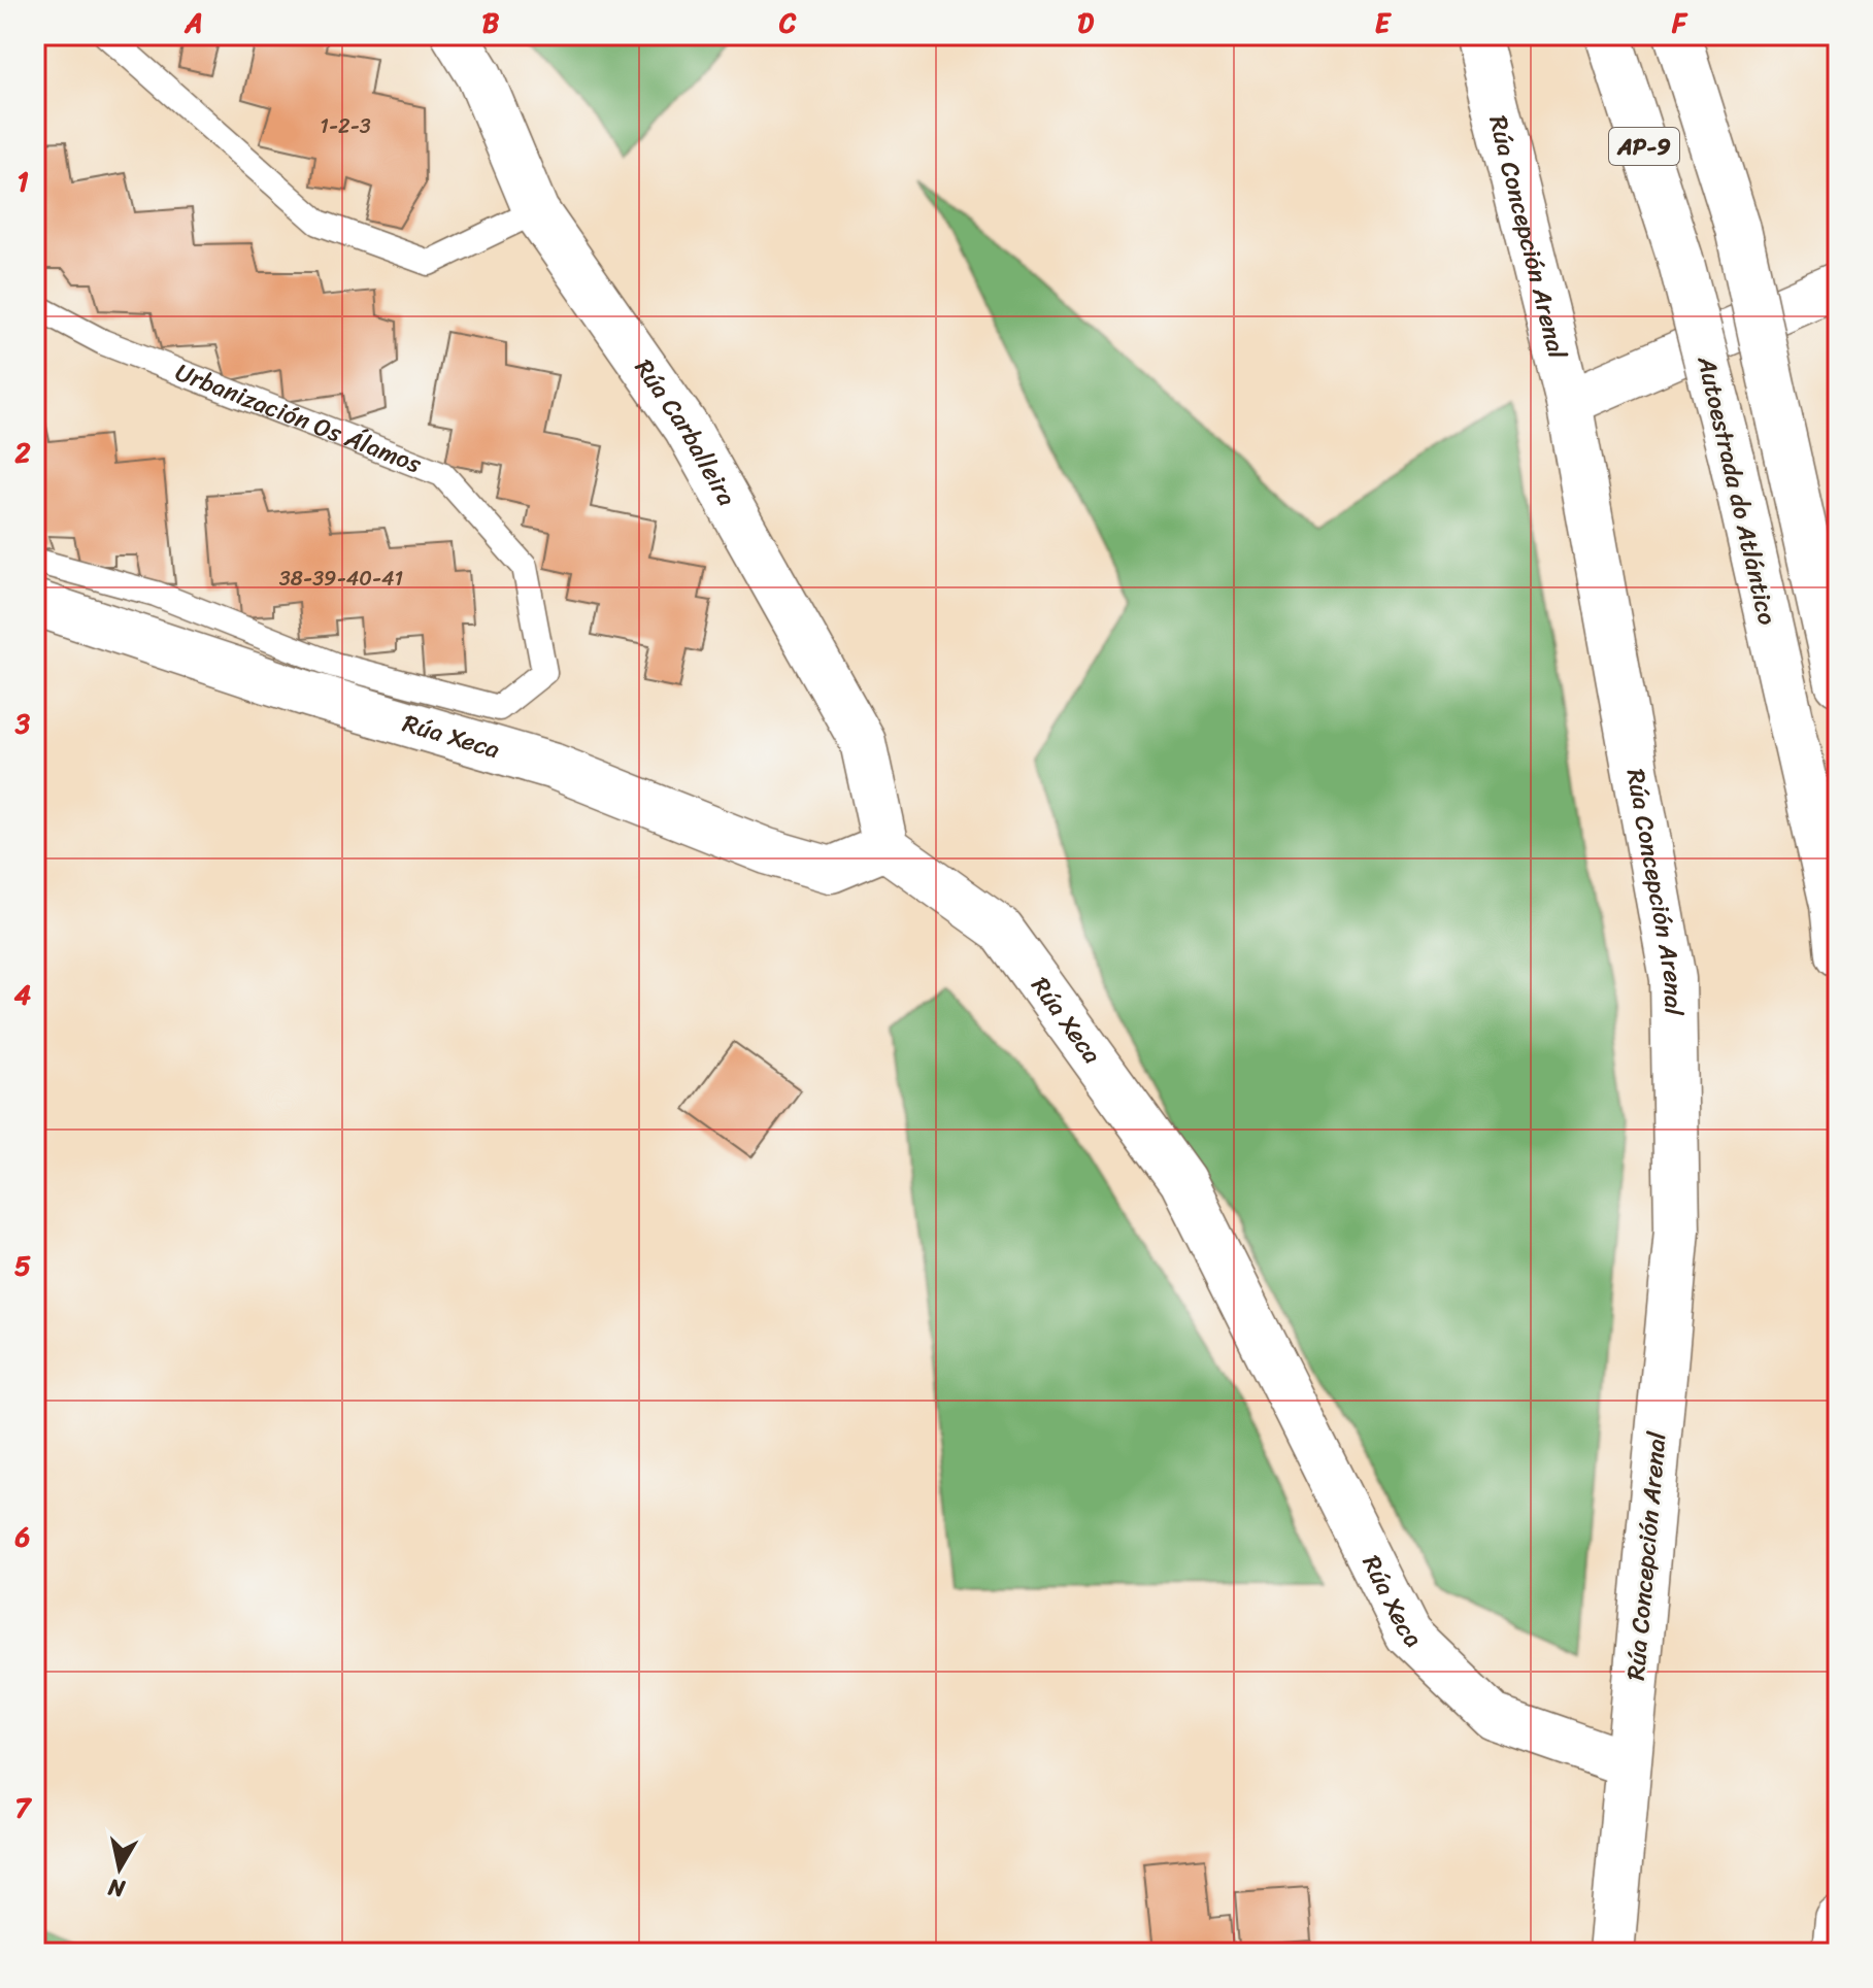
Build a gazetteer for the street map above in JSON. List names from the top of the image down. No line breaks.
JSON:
{"streets":{"main road":["AP-9","Rúa Concepción Arenal","Rúa Carballeira","Autoestrada do Atlántico","Rúa Xeca"],"lane":["Urbanización Os Álamos"]},"crossings":[["Rúa Concepción Arenal","Rúa Xeca"],["Rúa Carballeira","Rúa Xeca"]],"house_numbers":["1-2-3","38-39-40-41"],"north":"bottom","grid":{"columns":["A","B","C","D","E","F"],"rows":["1","2","3","4","5","6","7"]}}
